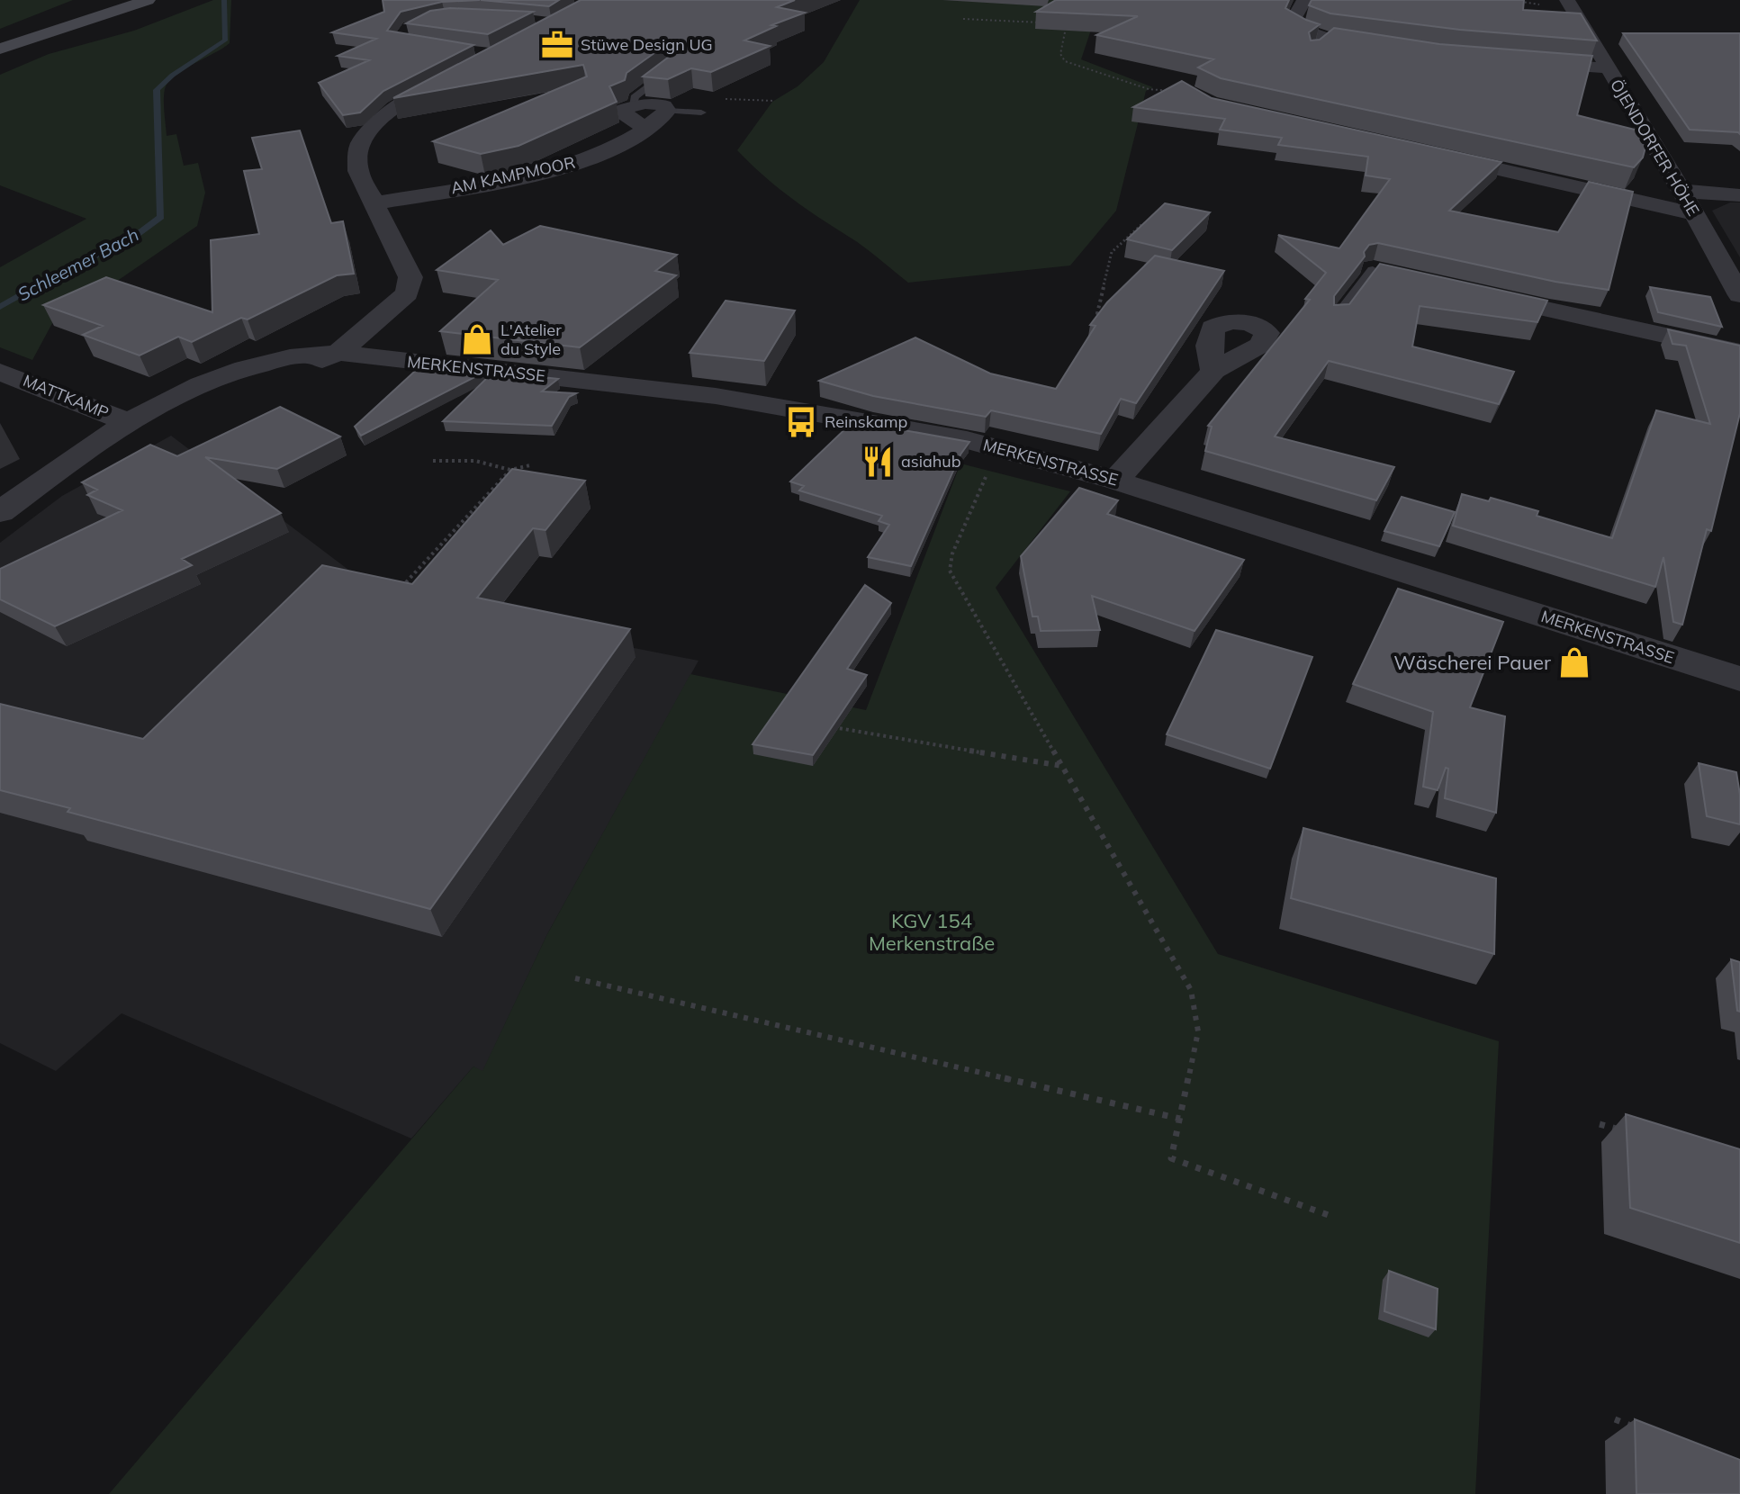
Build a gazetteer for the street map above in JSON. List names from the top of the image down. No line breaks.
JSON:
{"streets":{"street":["ÖJENDORFER HÖHE","AM KAMPMOOR","MERKENSTRASSE","MATTKAMP"]},"water":["Schleemer Bach"],"parks":["KGV 154 Merkenstraße"],"places":{"office":["Stüwe Design UG"],"shop":["L'Atelier du Style","Wäscherei Pauer"],"bus stop":["Reinskamp"],"restaurant":["asiahub"]}}
